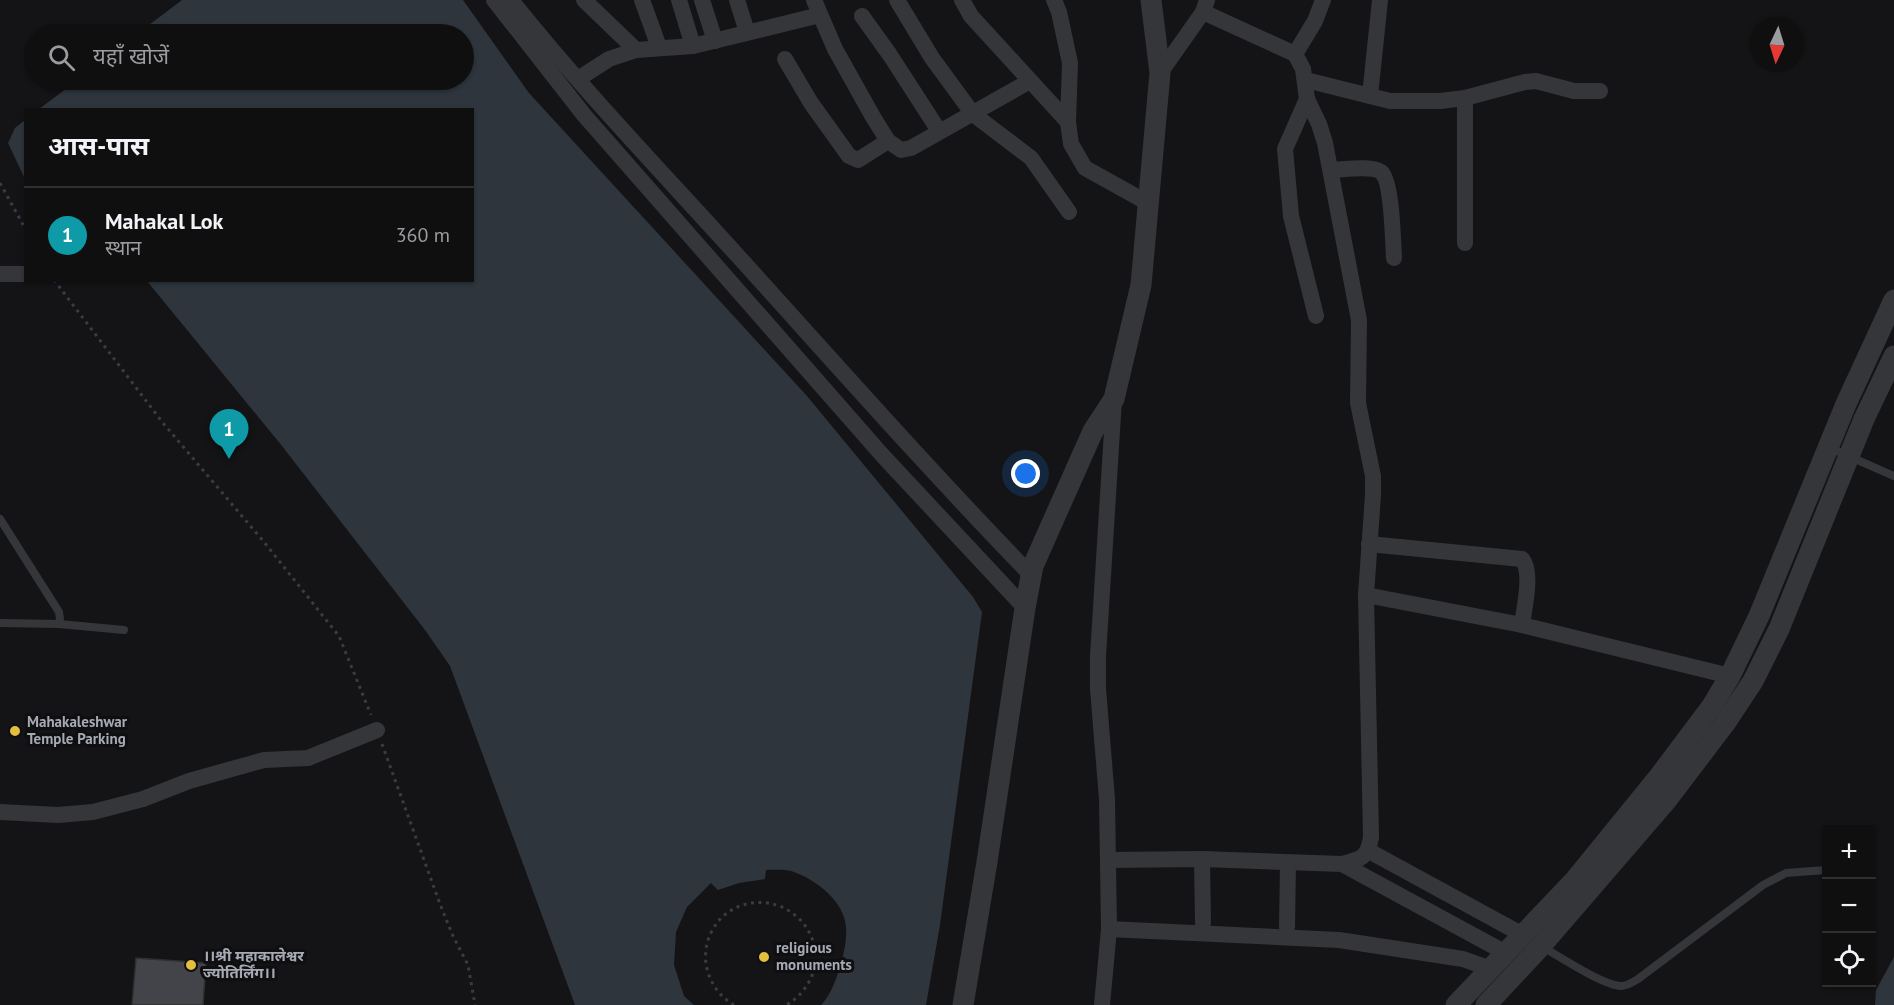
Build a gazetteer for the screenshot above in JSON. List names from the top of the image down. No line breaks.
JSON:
{"places":["Mahakaleshwar Temple Parking","religious monuments","।।श्री महाकालेश्वर ज्योतिर्लिंग।।"],"north":"bottom","page":{"search":"यहाँ खोजें","heading":"आस-पास","list":[{"mark":"1","name":"Mahakal Lok","note":"स्थान","value":"360 m"}],"pins":"1","map_buttons":["+","−"]}}
